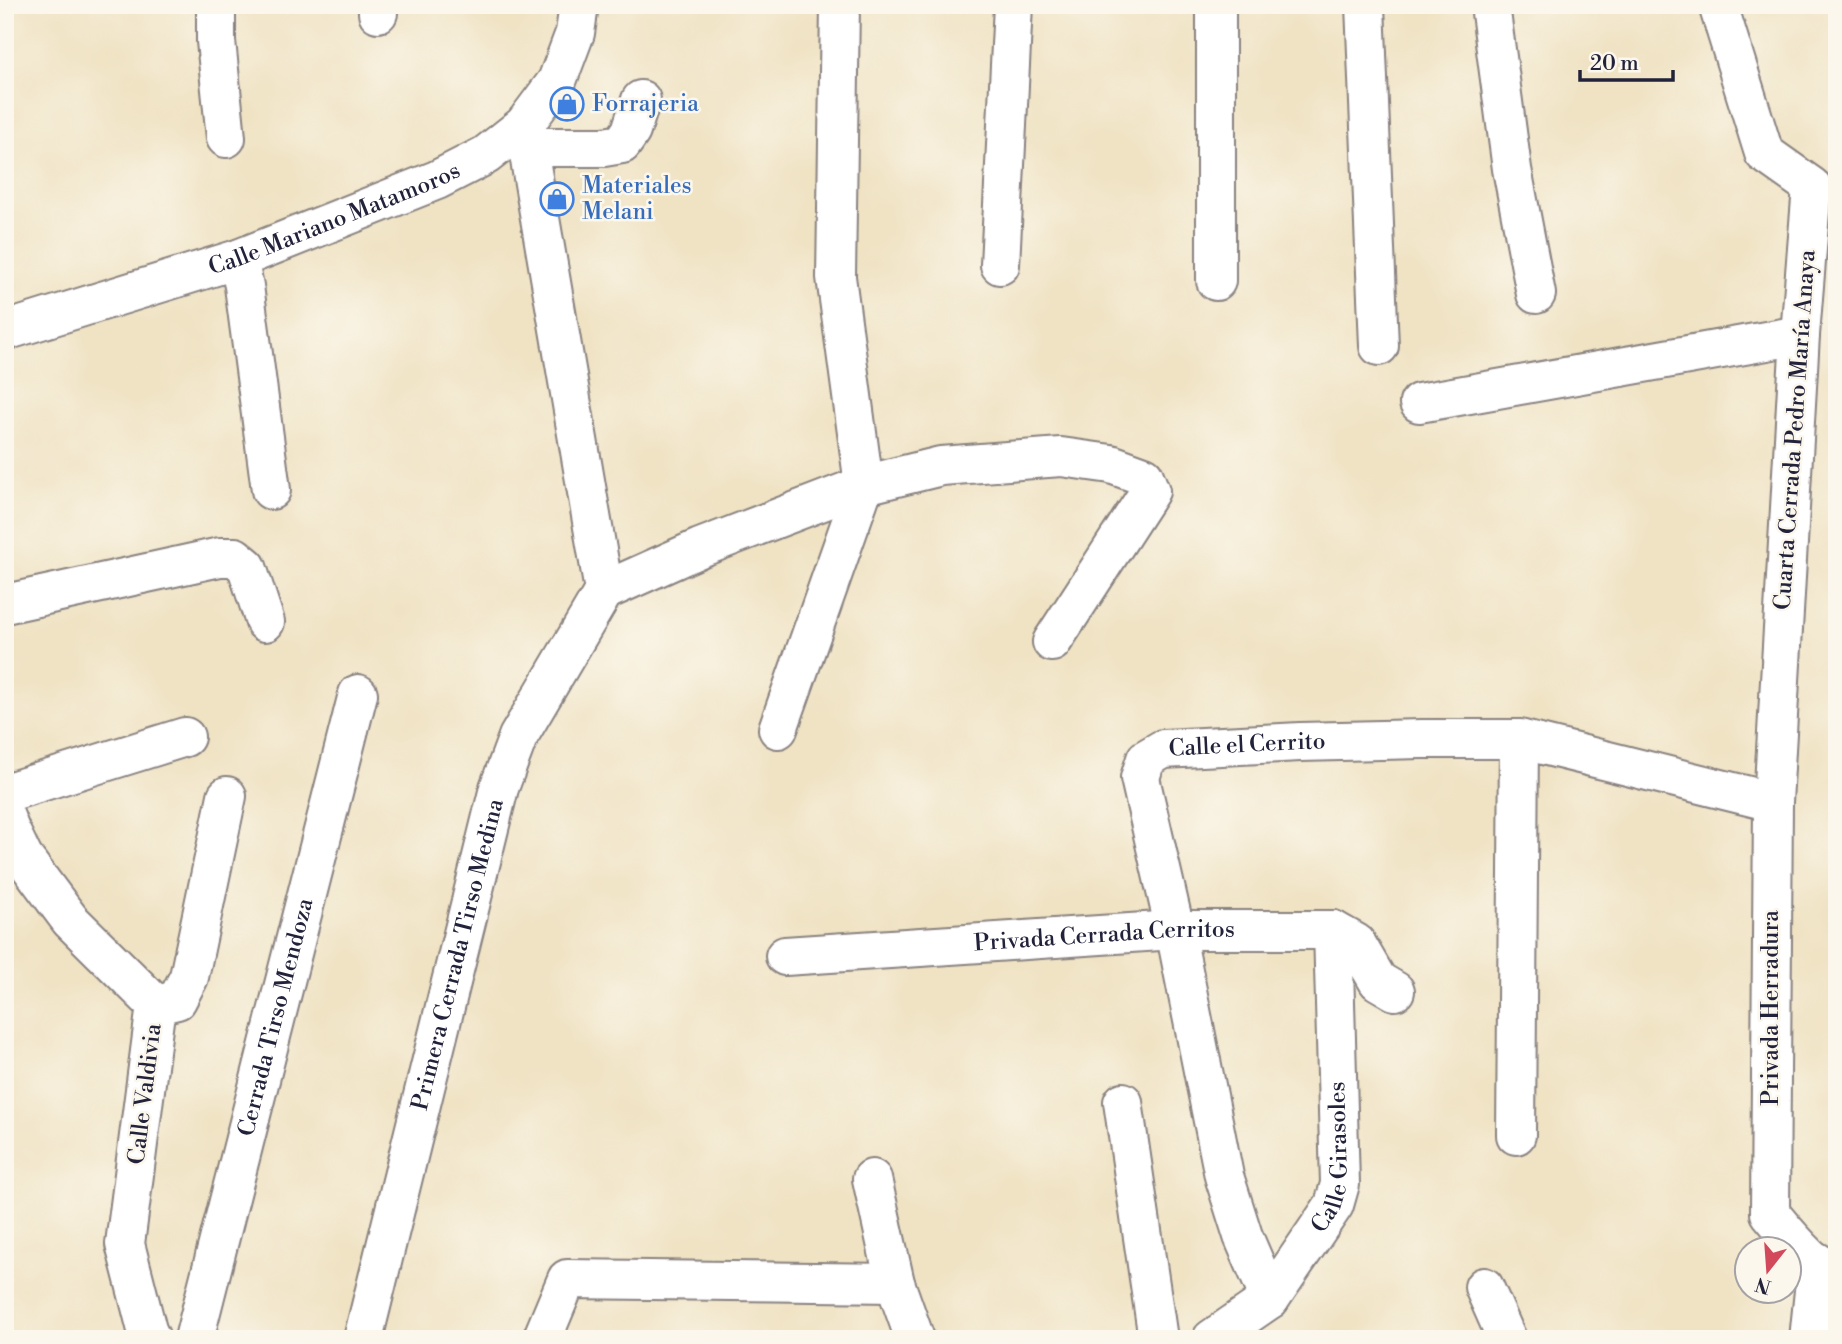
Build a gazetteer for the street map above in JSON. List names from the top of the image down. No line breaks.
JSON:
{"streets":{"street":["Calle Mariano Matamoros","Cuarta Cerrada Pedro María Anaya","Calle el Cerrito","Privada Cerrada Cerritos","Primera Cerrada Tirso Medina","Privada Herradura","Cerrada Tirso Mendoza","Calle Valdivia","Calle Girasoles"]},"crossings":[["Cuarta Cerrada Pedro María Anaya","Calle el Cerrito"],["Cuarta Cerrada Pedro María Anaya","Privada Herradura"],["Calle el Cerrito","Privada Cerrada Cerritos"],["Calle el Cerrito","Privada Herradura"],["Calle el Cerrito","Calle Girasoles"],["Privada Cerrada Cerritos","Calle Girasoles"]],"places":{"shop":["Forrajeria","Materiales Melani"]},"scale_bar":"20 m","north":"bottom"}
